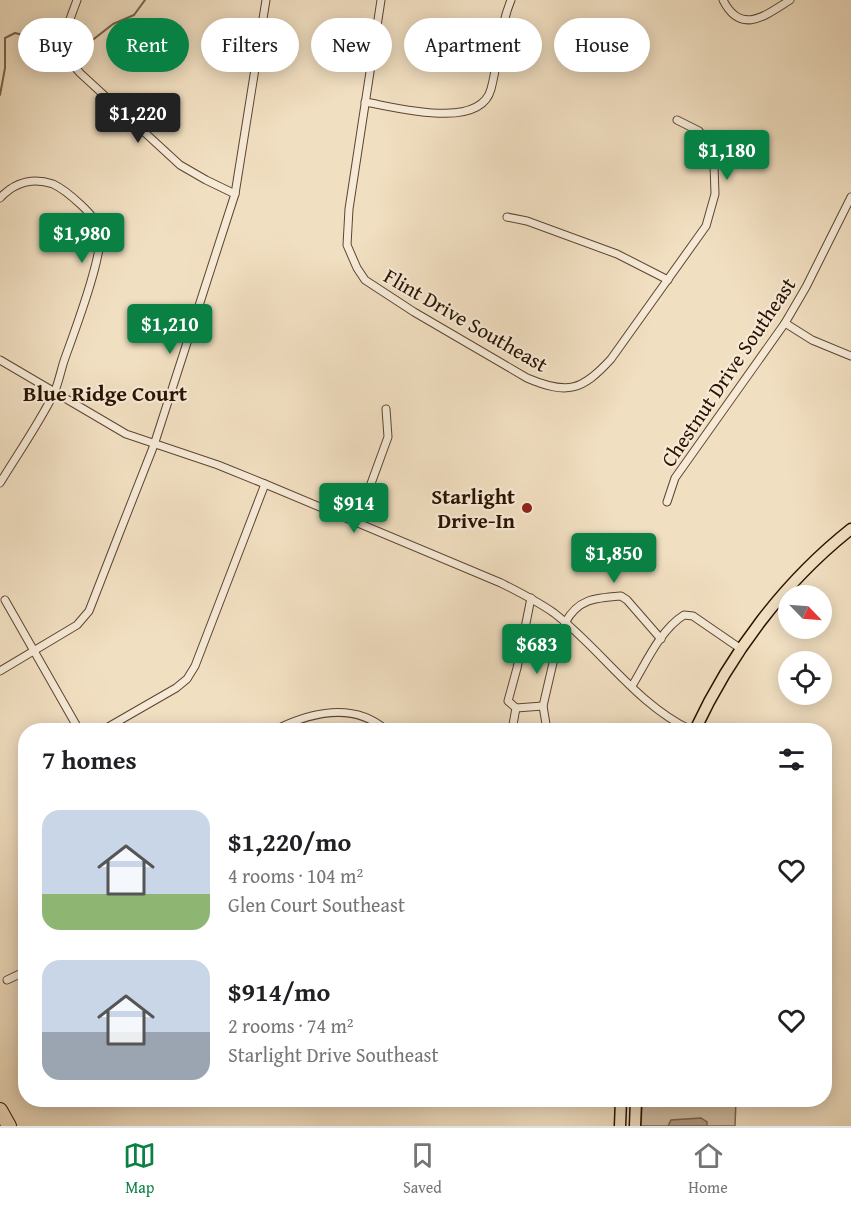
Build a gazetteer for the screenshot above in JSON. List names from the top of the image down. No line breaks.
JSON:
{"streets":{"street":["Flint Drive Southeast","Chestnut Drive Southeast"]},"districts":["Blue Ridge Court"],"places":["Starlight Drive-In"],"north":"bottom right","page":{"chip":["Buy","Rent","Filters","New","Apartment","House"],"price":["$1,220","$1,180","$1,980","$1,210","$914","$1,850","$683"],"heading":"7 homes","list":[{"name":"$1,220/mo","note":"4 rooms · 104 m² · Glen Court Southeast"},{"name":"$914/mo","note":"2 rooms · 74 m² · Starlight Drive Southeast"}],"tabs":["Map","Saved","Home"]}}
